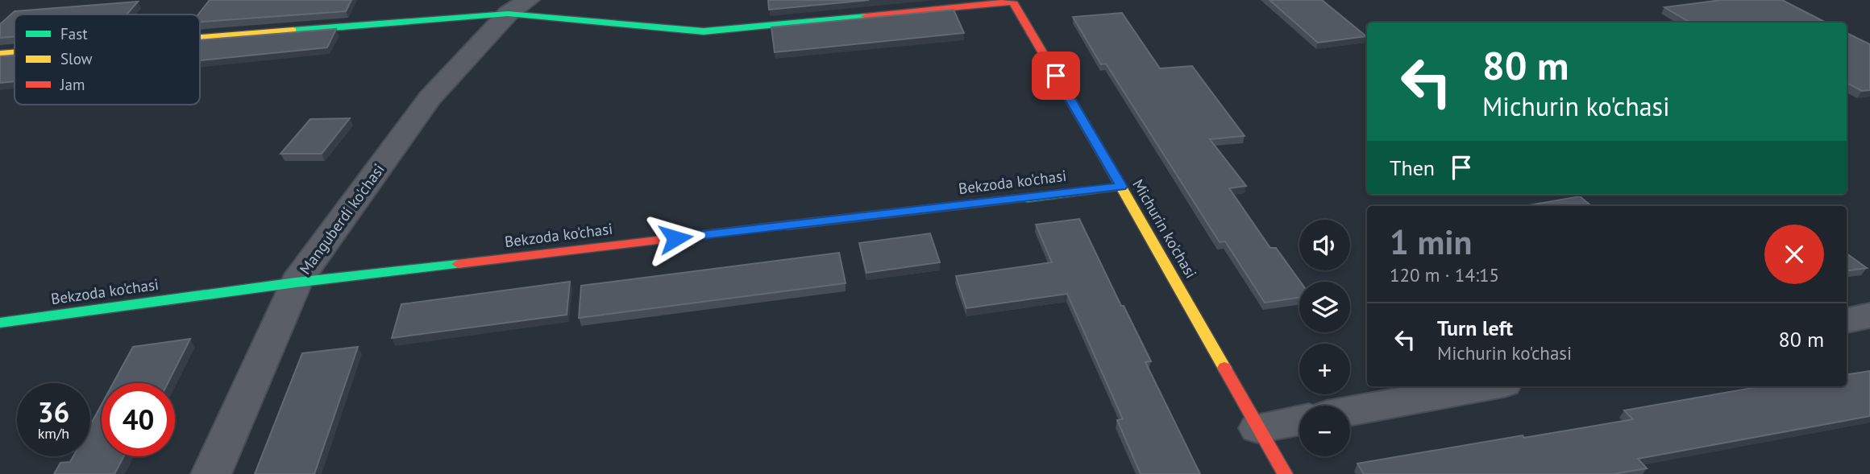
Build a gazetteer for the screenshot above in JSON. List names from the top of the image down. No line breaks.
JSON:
{"streets":{"street":["Bekzoda ko'chasi","Manguberdi ko'chasi","Michurin ko'chasi"]},"crossings":[["Bekzoda ko'chasi","Manguberdi ko'chasi"],["Bekzoda ko'chasi","Michurin ko'chasi"],["Manguberdi ko'chasi","Michurin ko'chasi"]],"legend":["Fast","Slow","Jam"],"page":{"turn":["80 m","Michurin ko'chasi"],"then":"Then","heading":["1 min","120 m · 14:15"],"map_buttons":["+","−"],"list":[{"name":"Turn left","note":"Michurin ko'chasi","value":"80 m"}],"speed":"36 km/h","limit":"40"}}
